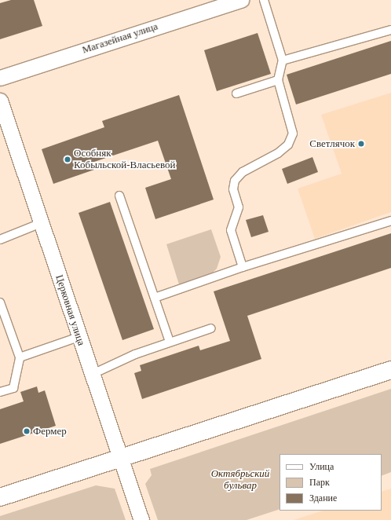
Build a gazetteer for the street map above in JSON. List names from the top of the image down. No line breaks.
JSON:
{"streets":{"street":["Магазейная улица","Церковная улица"]},"parks":["Октябрьский бульвар"],"places":["Светлячок","Особняк Кобыльской-Власьевой","Фермер"],"legend":["Улица","Парк","Здание"]}
